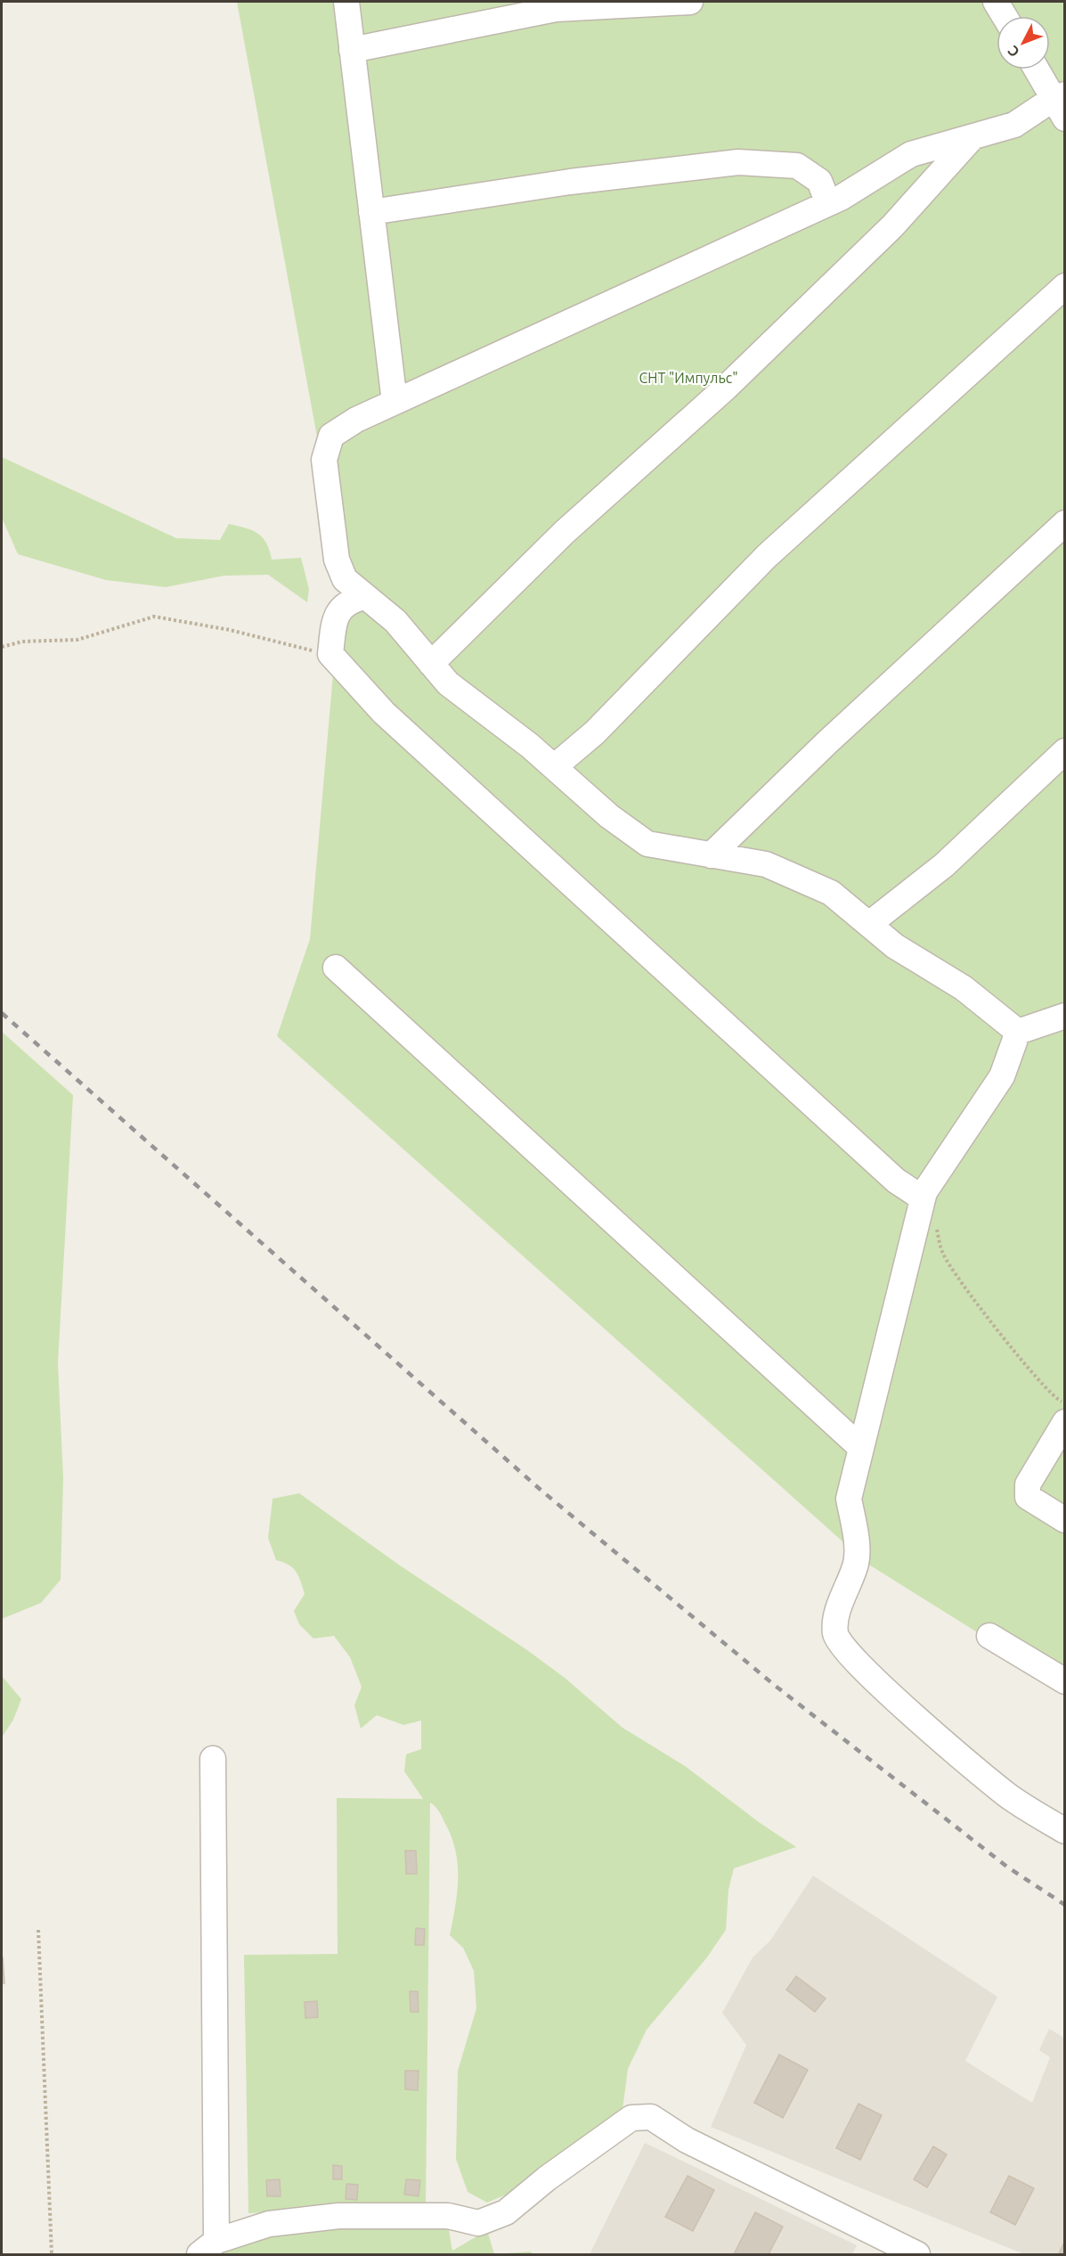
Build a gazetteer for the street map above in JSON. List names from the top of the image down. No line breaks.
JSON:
{"parks":["СНТ \"Импульс\""],"north":"bottom left"}
